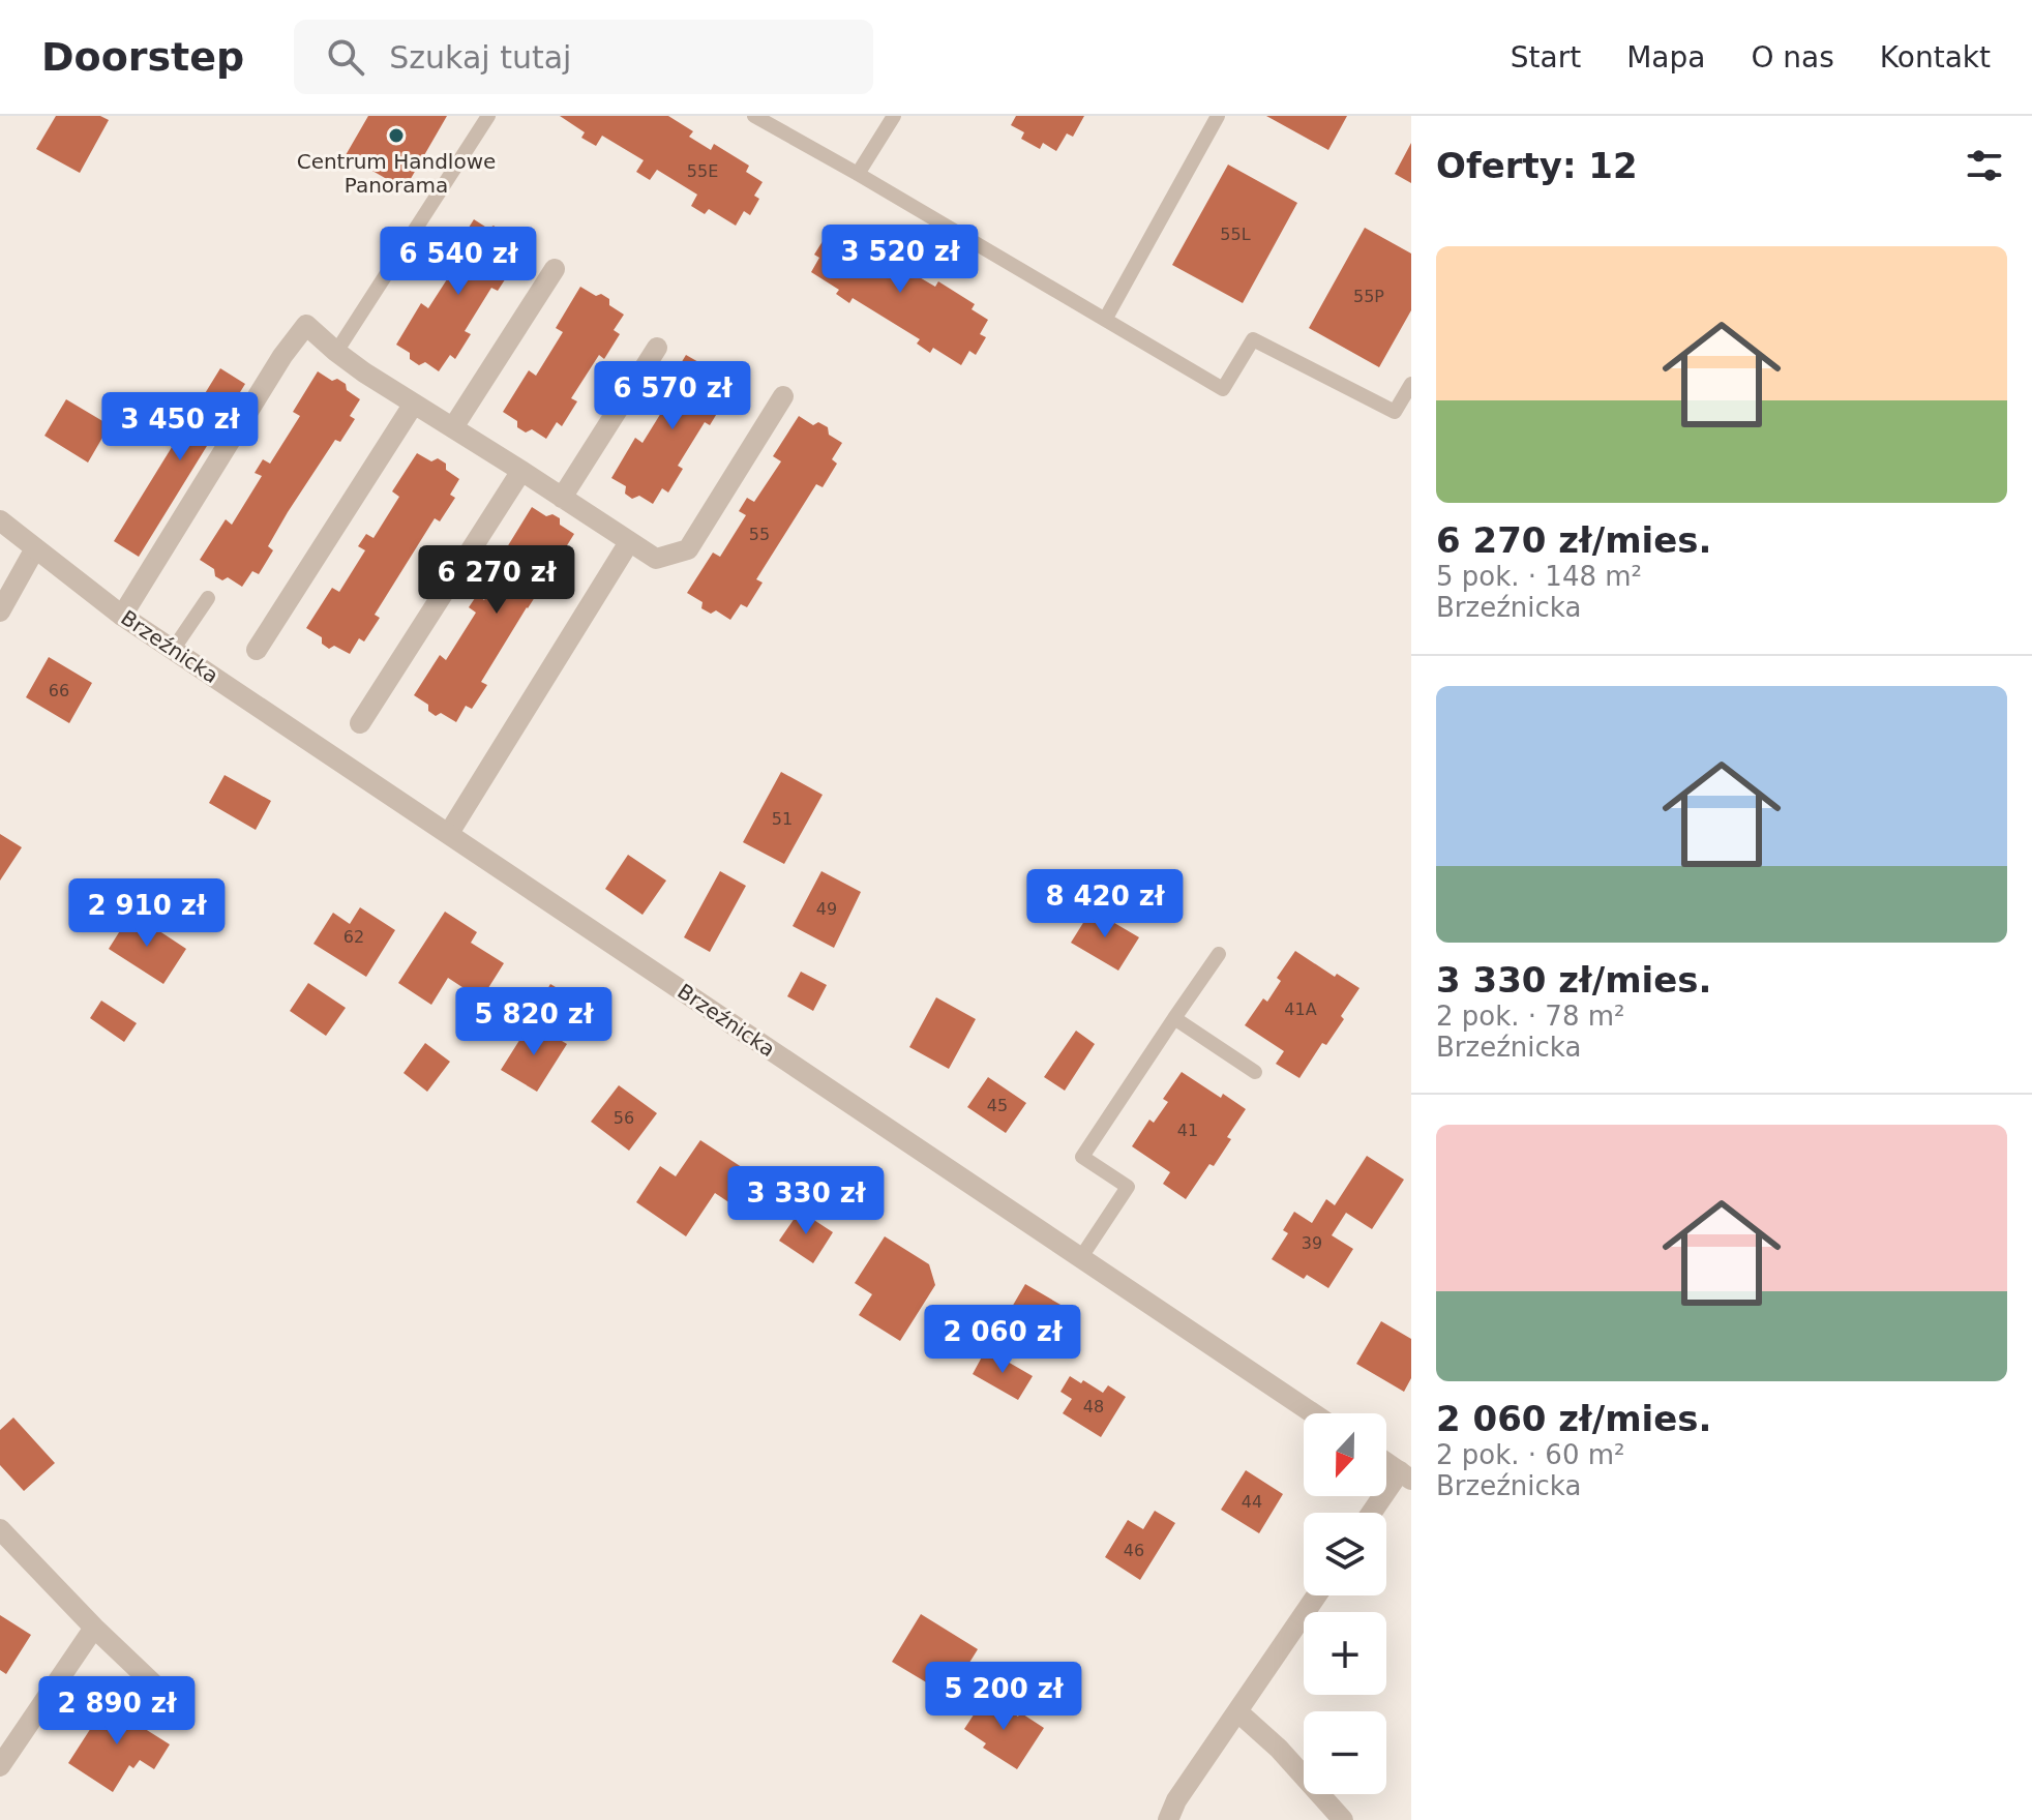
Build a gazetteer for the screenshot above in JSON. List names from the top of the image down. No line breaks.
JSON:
{"streets":{"street":["Brzeźnicka"]},"places":["Centrum Handlowe Panorama"],"house_numbers":["55E","55L","55P","55","66","51","49","62","41A","45","56","41","39","48","44","46"],"north":"bottom","page":{"header":"Doorstep","search":"Szukaj tutaj","nav":["Start","Mapa","O nas","Kontakt"],"heading":"Oferty: 12","list":[{"name":"6 270 zł/mies.","note":"5 pok. · 148 m² · Brzeźnicka"},{"name":"3 330 zł/mies.","note":"2 pok. · 78 m² · Brzeźnicka"},{"name":"2 060 zł/mies.","note":"2 pok. · 60 m² · Brzeźnicka"}],"price":["3 520 zł","6 540 zł","6 570 zł","3 450 zł","6 270 zł","8 420 zł","2 910 zł","5 820 zł","3 330 zł","2 060 zł","5 200 zł","2 890 zł"],"map_buttons":["+","−"]}}
